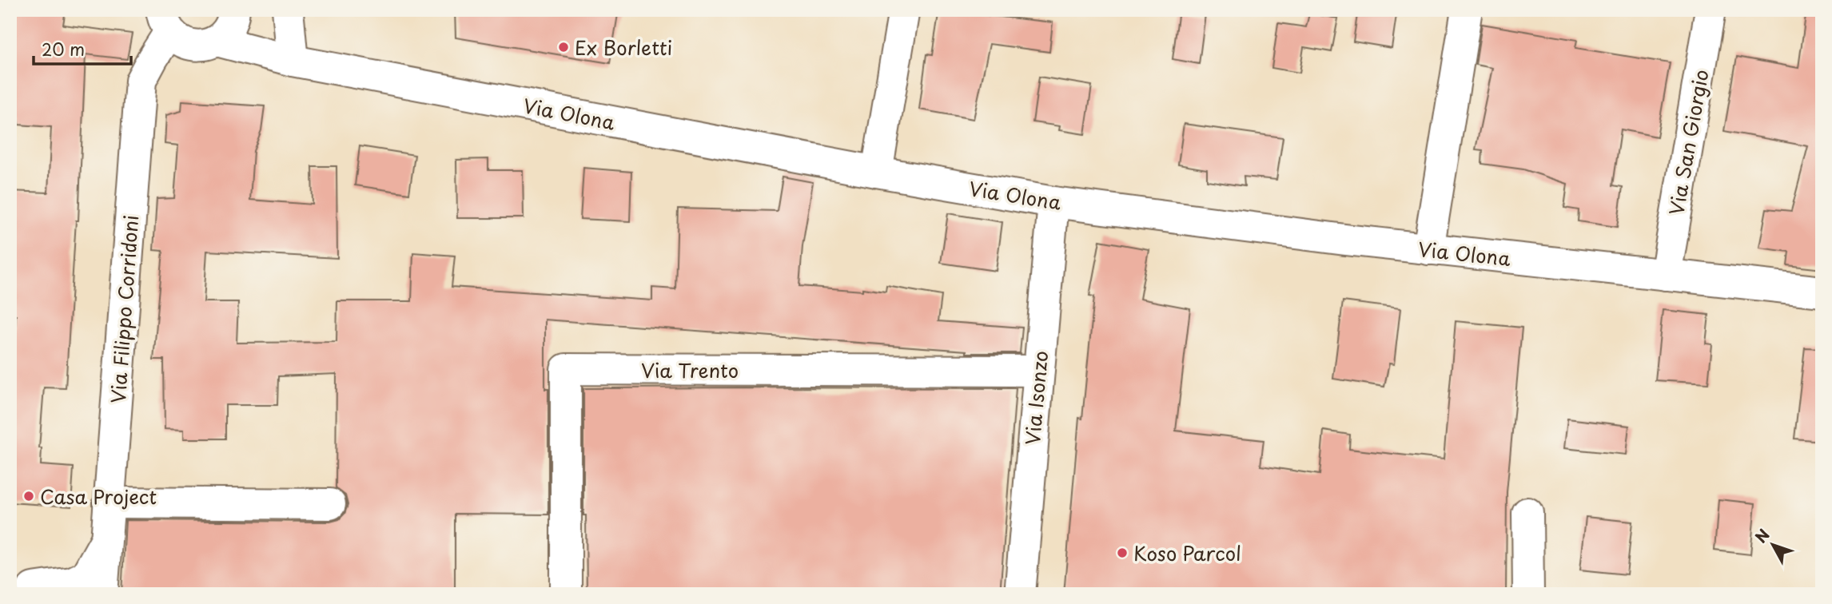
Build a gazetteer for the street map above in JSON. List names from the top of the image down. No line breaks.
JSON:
{"streets":{"street":["Via Olona","Via San Giorgio","Via Filippo Corridoni","Via Trento","Via Isonzo"]},"crossings":[["Via Olona","Via San Giorgio"],["Via Olona","Via Isonzo"],["Via Trento","Via Isonzo"]],"places":["Ex Borletti","Casa Project","Koso Parcol"],"scale_bar":"20 m","north":"top left"}
